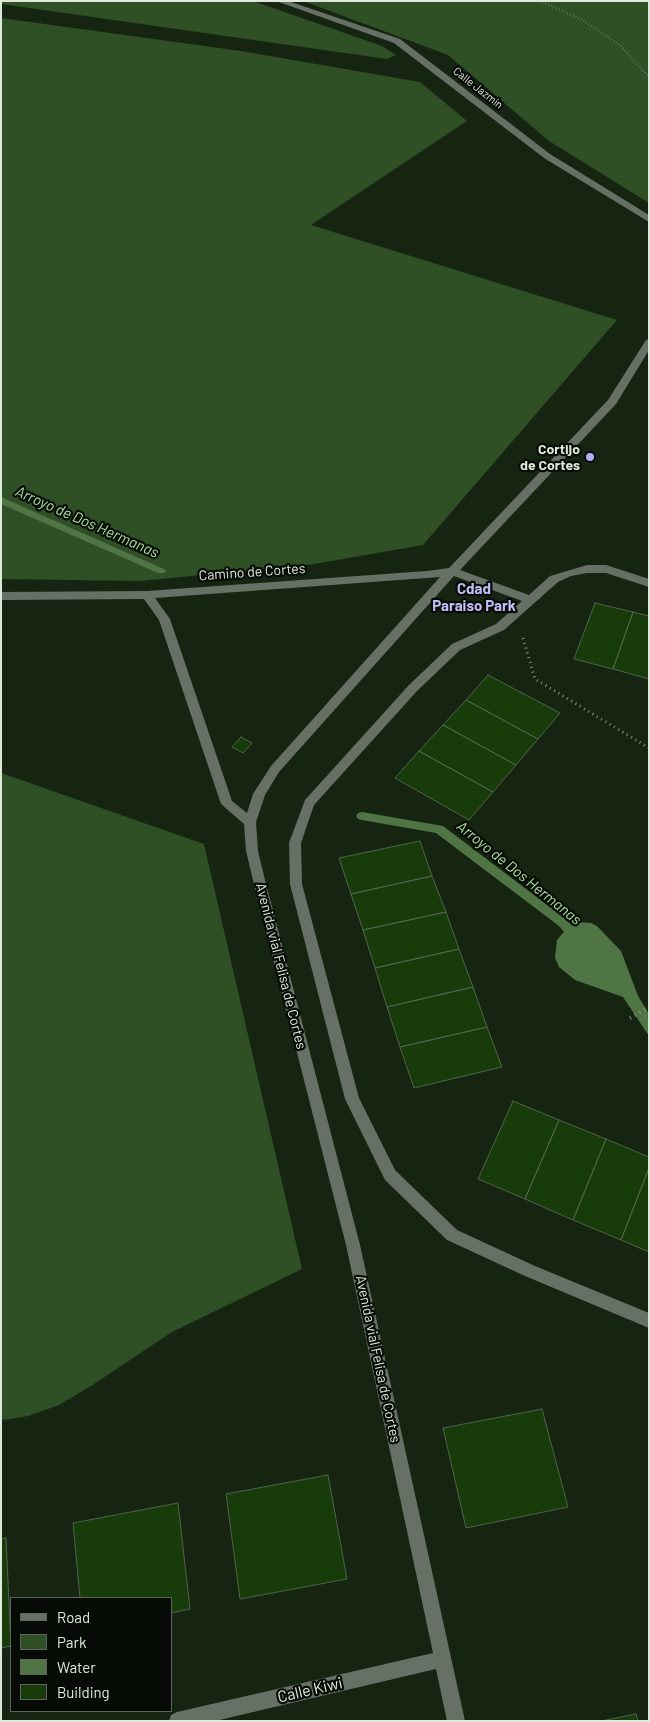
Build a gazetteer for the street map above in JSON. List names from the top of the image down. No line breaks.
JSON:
{"streets":{"street":["Calle Jazmín","Camino de Cortes","Avenida vial Felisa de Cortes","Calle Kiwi"]},"crossings":[["Camino de Cortes","Avenida vial Felisa de Cortes"],["Avenida vial Felisa de Cortes","Calle Kiwi"]],"districts":["Cdad Paraiso Park"],"water":["Arroyo de Dos Hermanas"],"places":["Cortijo de Cortes"],"legend":["Road","Park","Water","Building"]}
